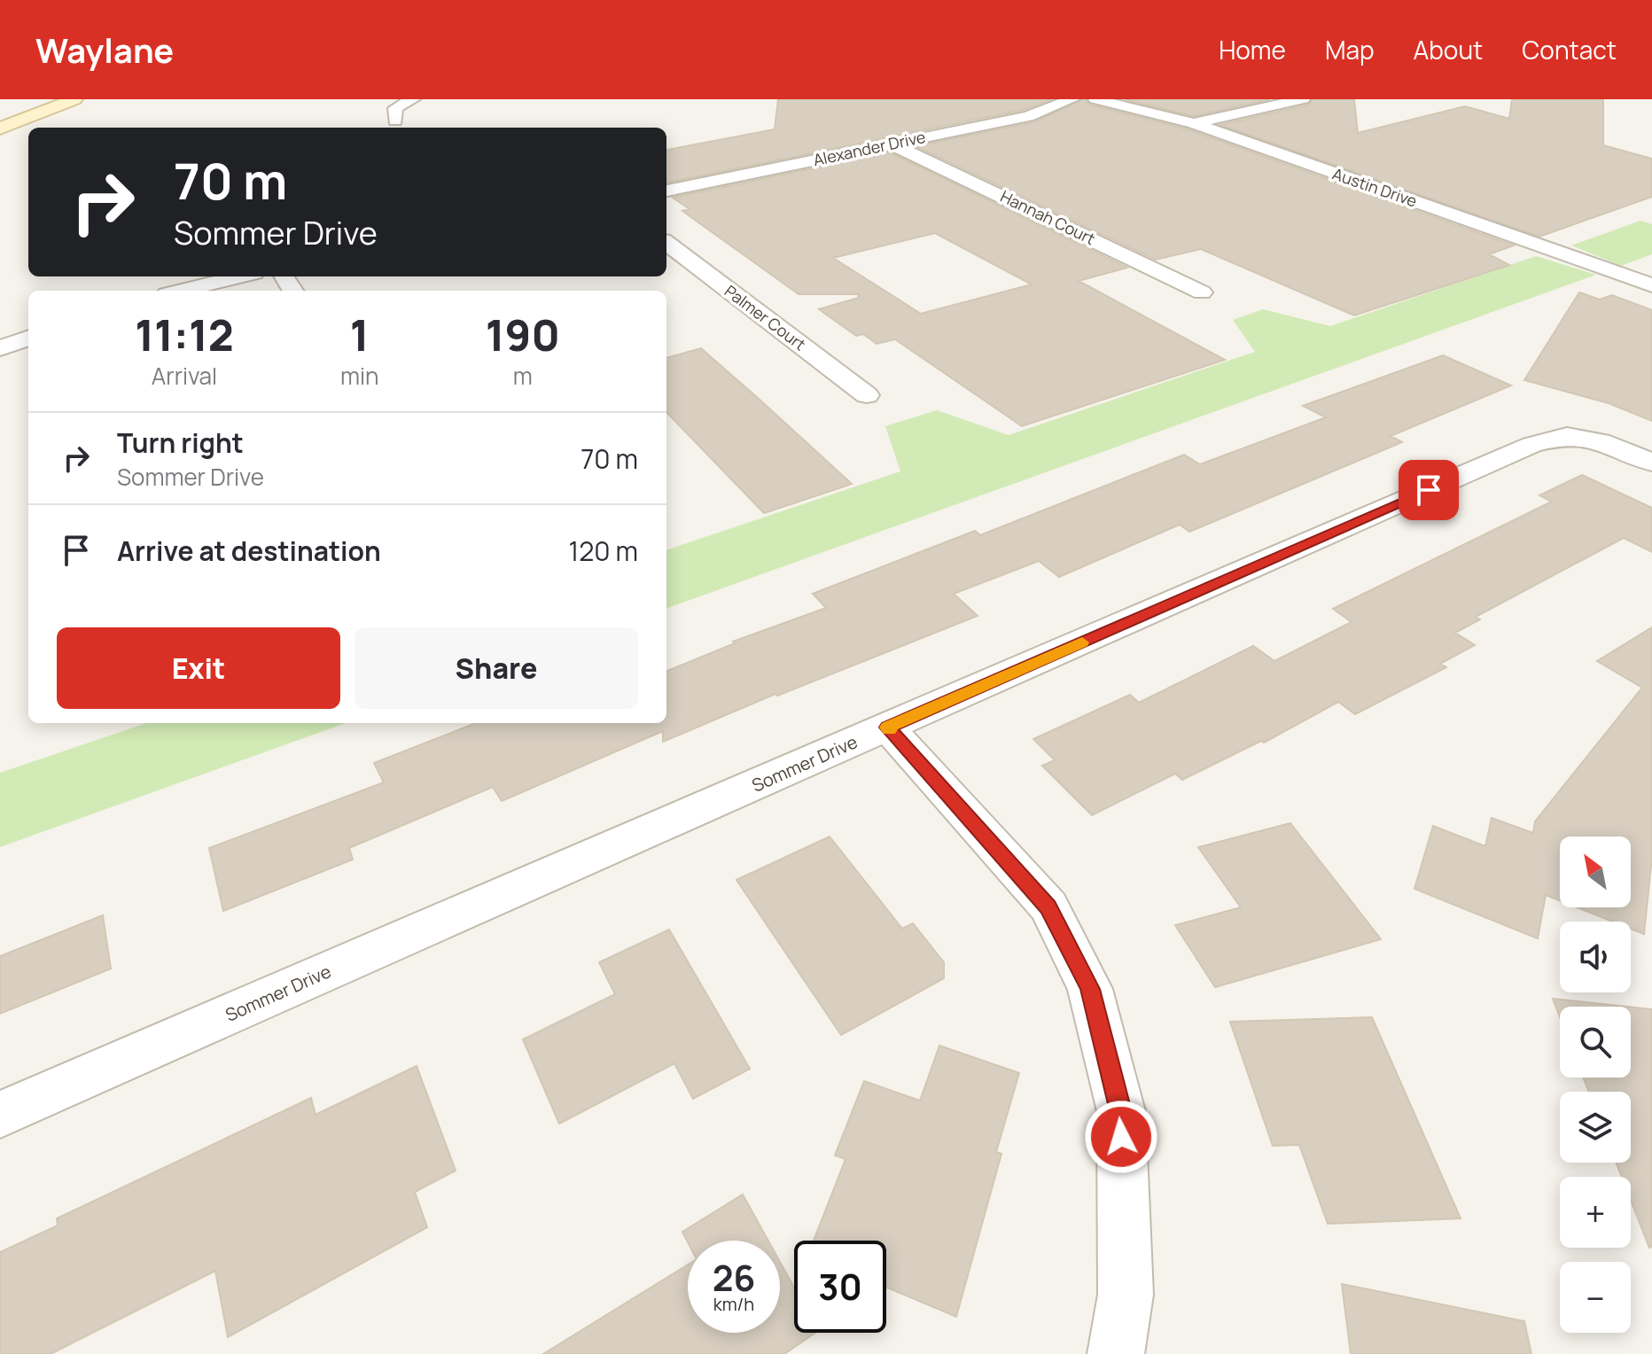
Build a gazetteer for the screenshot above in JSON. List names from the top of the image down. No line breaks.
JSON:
{"streets":{"street":["Alexander Drive","Austin Drive","Hannah Court","Palmer Court","Sommer Drive"]},"crossings":[["Alexander Drive","Hannah Court"]],"north":"top left","page":{"header":"Waylane","nav":["Home","Map","About","Contact"],"turn":["70 m","Sommer Drive"],"eta":["11:12","Arrival","1","min","190","m"],"list":[{"name":"Turn right","note":"Sommer Drive","value":"70 m"},{"name":"Arrive at destination","value":"120 m"}],"buttons":["Exit","Share"],"map_buttons":["+","−"],"speed":"26 km/h","limit":"30"}}
